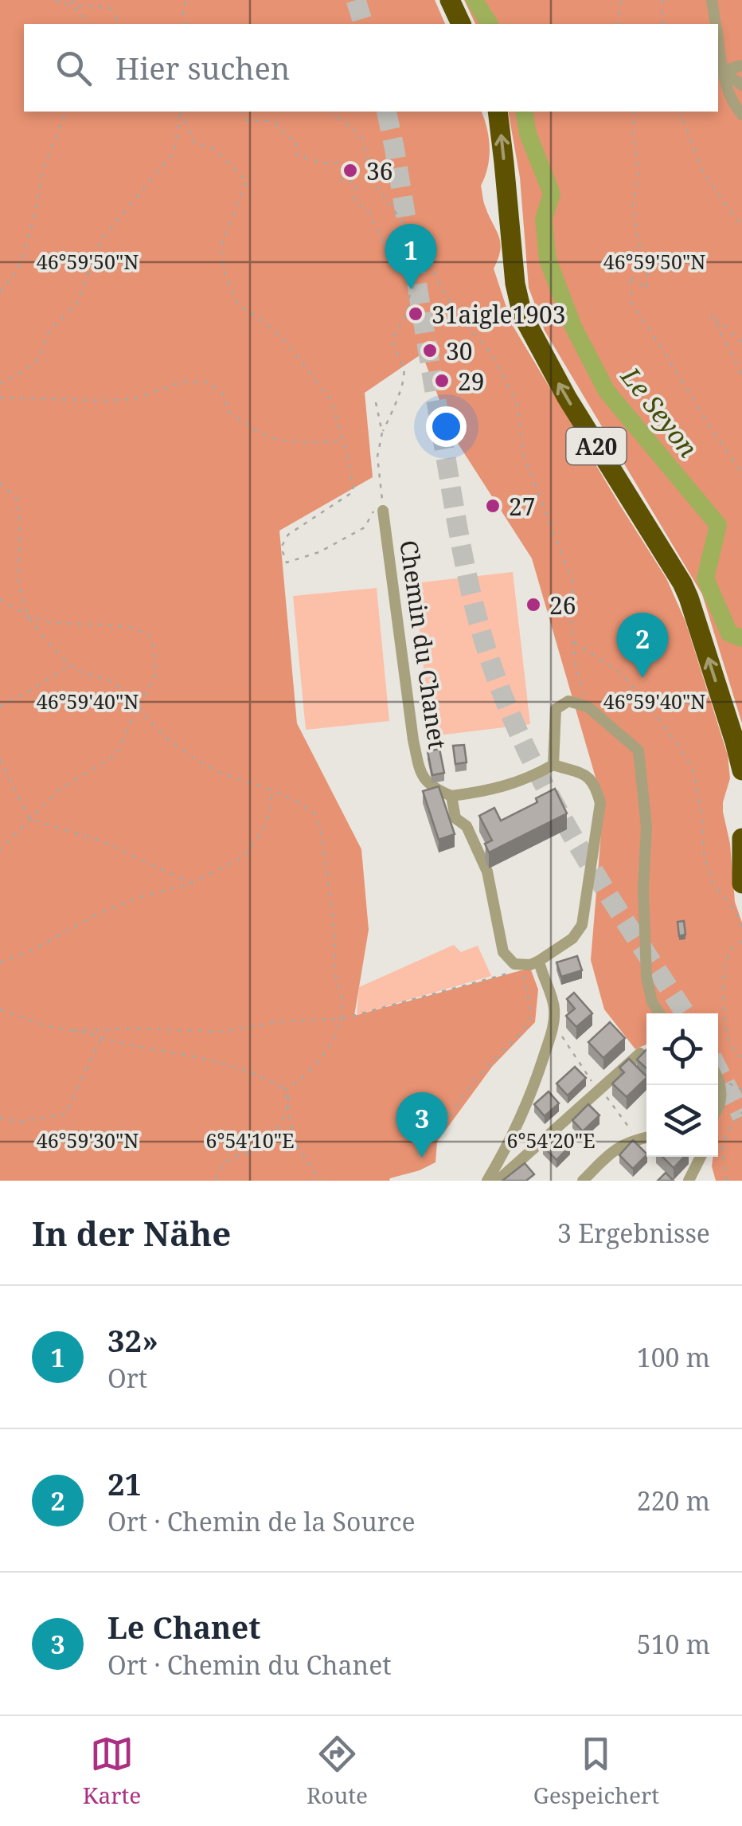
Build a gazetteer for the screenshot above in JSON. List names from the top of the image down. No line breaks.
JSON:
{"streets":{"highway":["A20"],"street":["Chemin du Chanet"]},"water":["Le Seyon"],"places":["36","31aigle1903","30","29","27","26"],"page":{"search":"Hier suchen","pins":["1","2","3"],"heading":["In der Nähe","3 Ergebnisse"],"list":[{"mark":"1","name":"32»","note":"Ort","value":"100 m"},{"mark":"2","name":"21","note":"Ort · Chemin de la Source","value":"220 m"},{"mark":"3","name":"Le Chanet","note":"Ort · Chemin du Chanet","value":"510 m"}],"nav":["Karte","Route","Gespeichert"]},"coordinates":["46°59'50\"N","46°59'40\"N","6°54'10\"E","6°54'20\"E","46°59'30\"N"]}
